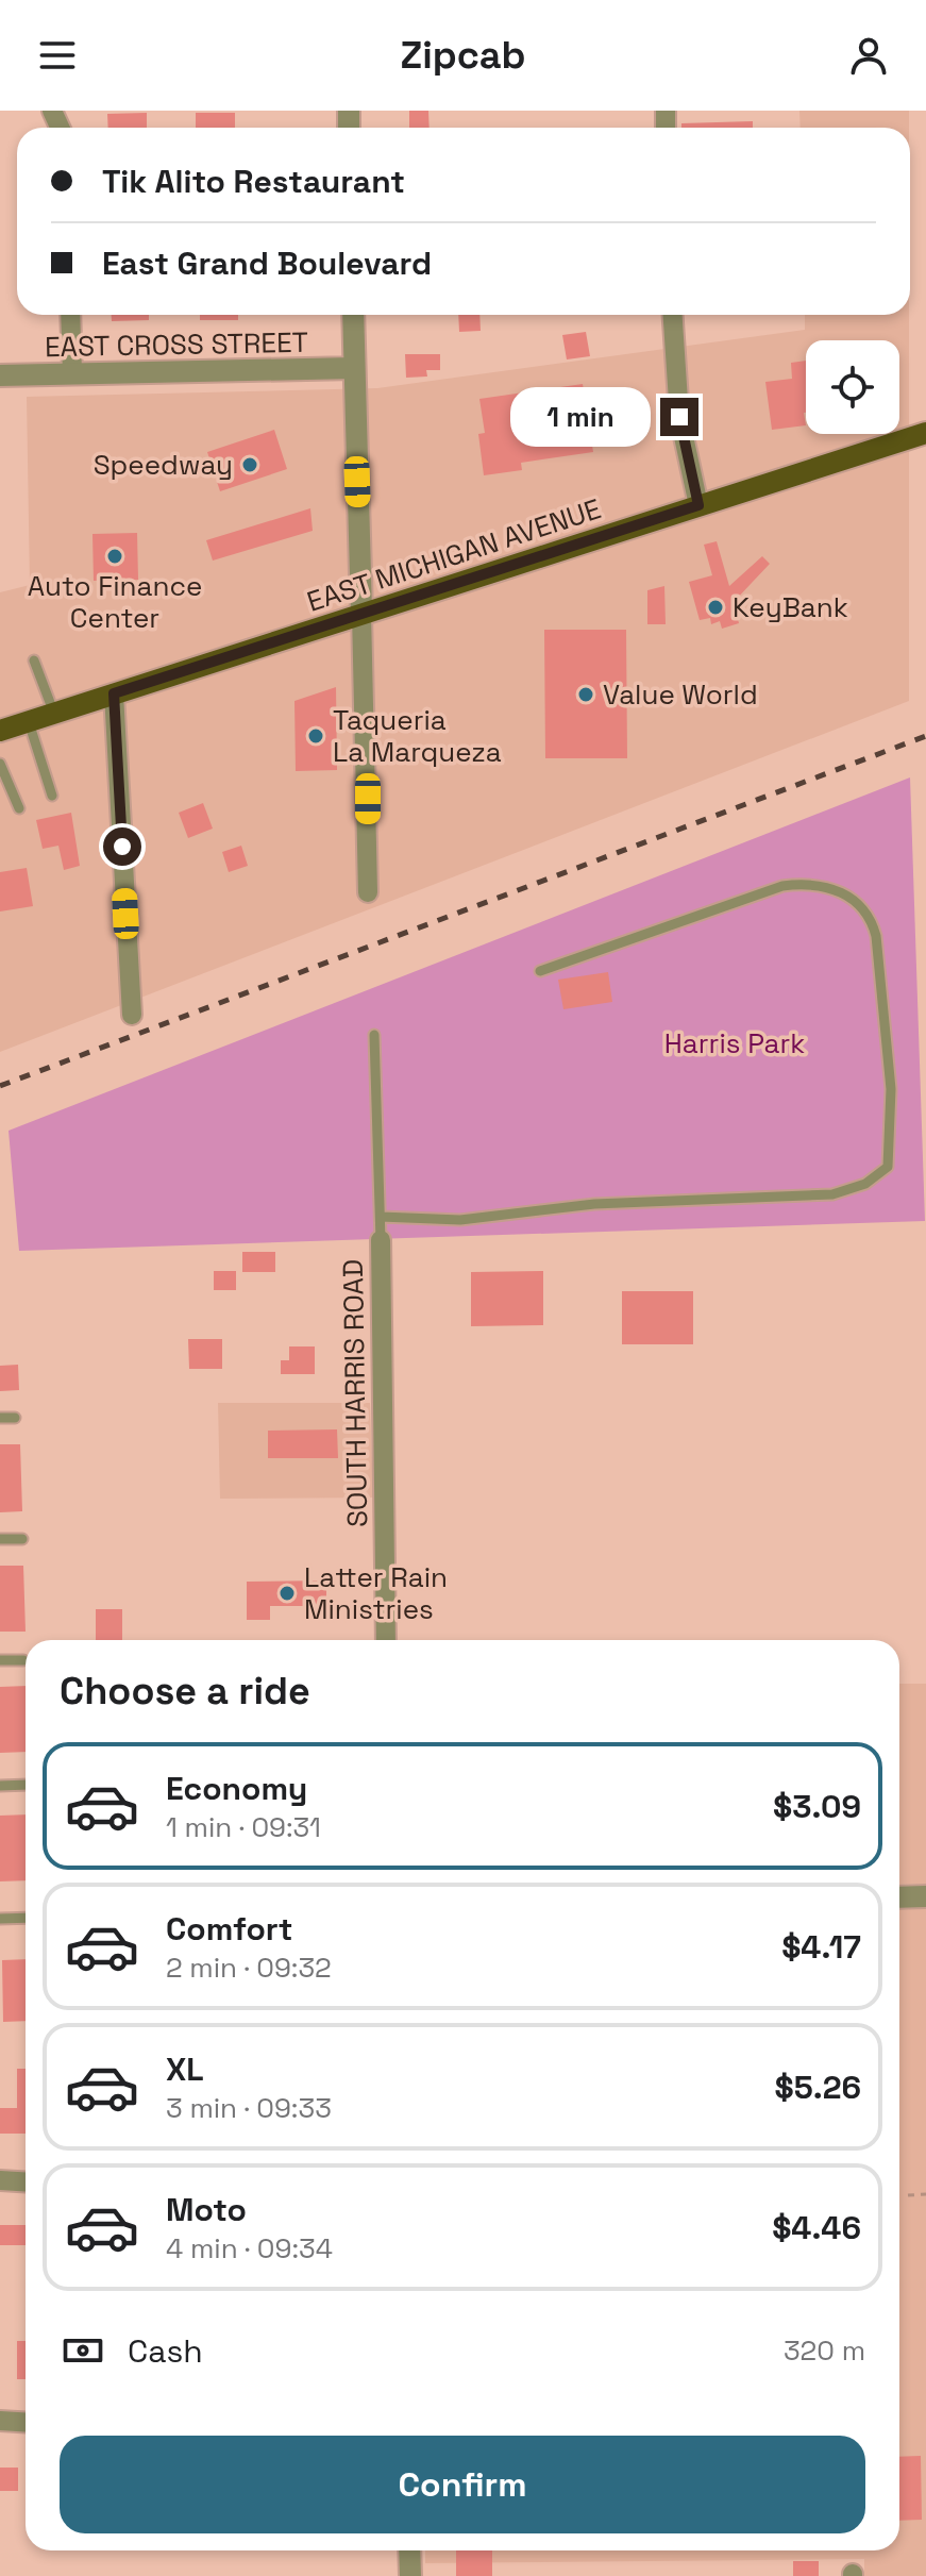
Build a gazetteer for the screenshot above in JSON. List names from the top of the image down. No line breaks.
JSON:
{"streets":{"main road":["EAST MICHIGAN AVENUE"],"street":["EAST CROSS STREET","SOUTH HARRIS ROAD"]},"parks":["Harris Park"],"places":["Speedway","Auto Finance Center","KeyBank","Value World","Taqueria La Marqueza","Latter Rain Ministries"],"page":{"header":"Zipcab","banner":["Tik Alito Restaurant","East Grand Boulevard"],"bubble":"1 min","heading":"Choose a ride","list":[{"name":"Economy","note":"1 min · 09:31","value":"$3.09"},{"name":"Comfort","note":"2 min · 09:32","value":"$4.17"},{"name":"XL","note":"3 min · 09:33","value":"$5.26"},{"name":"Moto","note":"4 min · 09:34","value":"$4.46"}],"pay":["Cash","320 m"],"buttons":"Confirm"}}
